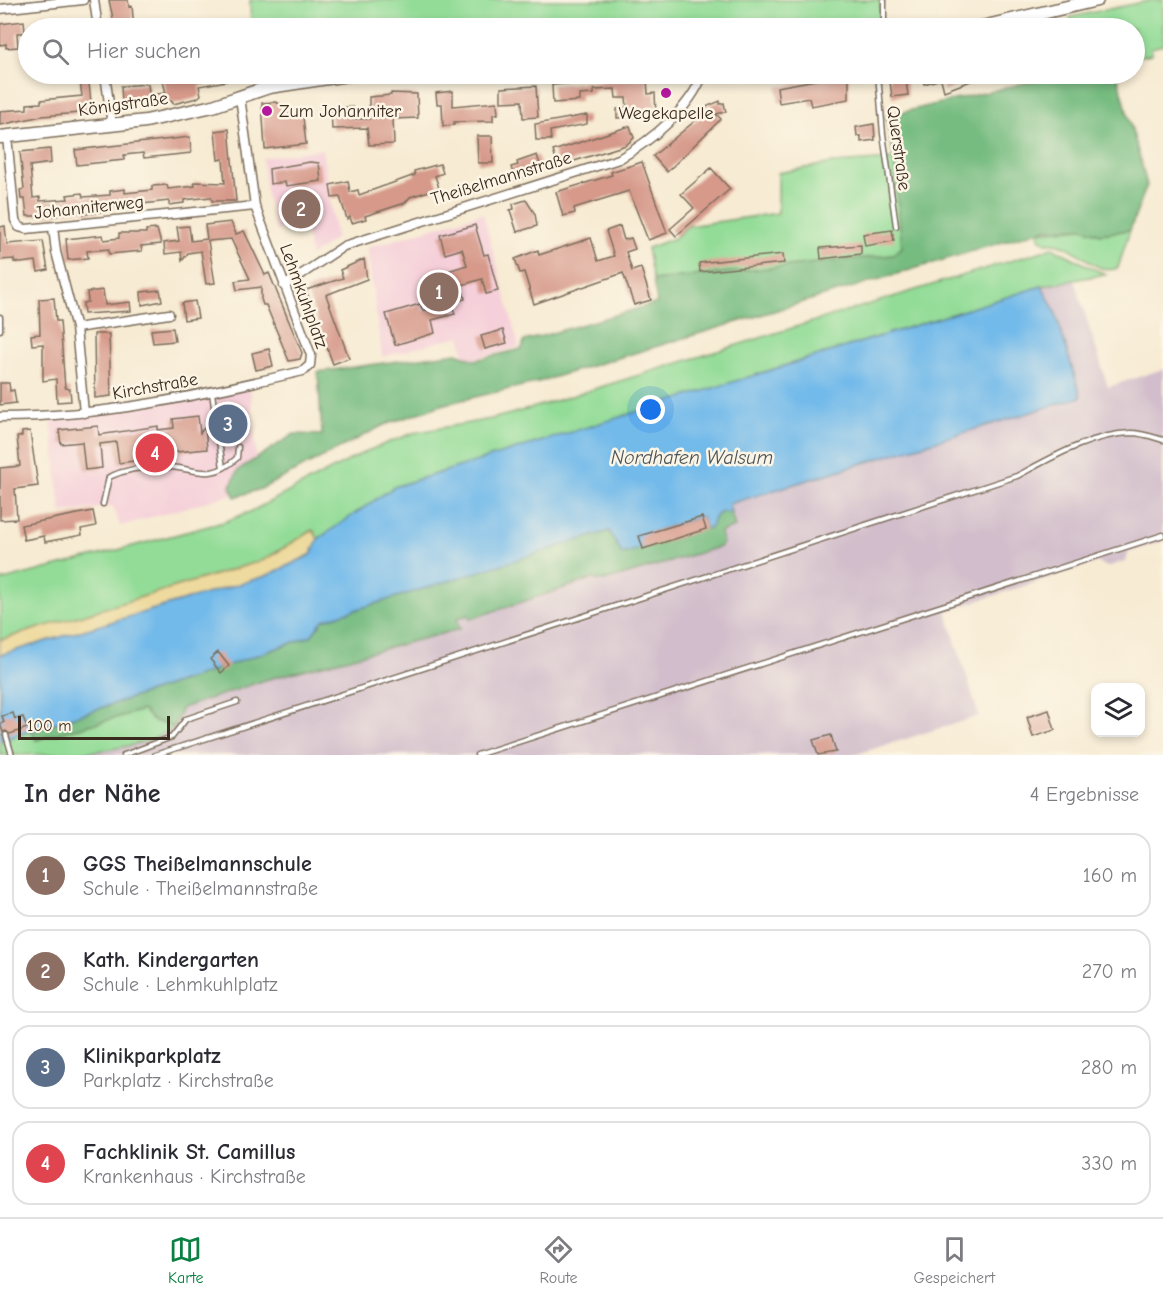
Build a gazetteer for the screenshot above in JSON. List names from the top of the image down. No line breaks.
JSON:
{"streets":{"street":["Königstraße","Theißelmannstraße","Johanniterweg","Lehmkuhlplatz","Kirchstraße"],"lane":["Querstraße"]},"crossings":[["Königstraße","Johanniterweg"],["Königstraße","Lehmkuhlplatz"],["Theißelmannstraße","Lehmkuhlplatz"],["Johanniterweg","Lehmkuhlplatz"],["Lehmkuhlplatz","Kirchstraße"]],"water":["Nordhafen Walsum"],"places":["Wegekapelle","Zum Johanniter"],"scale_bar":"100 m","page":{"search":"Hier suchen","pins":["2","1","3","4"],"scale":"100 m","heading":["In der Nähe","4 Ergebnisse"],"list":[{"mark":"1","name":"GGS Theißelmannschule","note":"Schule · Theißelmannstraße","value":"160 m"},{"mark":"2","name":"Kath. Kindergarten","note":"Schule · Lehmkuhlplatz","value":"270 m"},{"mark":"3","name":"Klinikparkplatz","note":"Parkplatz · Kirchstraße","value":"280 m"},{"mark":"4","name":"Fachklinik St. Camillus","note":"Krankenhaus · Kirchstraße","value":"330 m"}],"nav":["Karte","Route","Gespeichert"]}}
